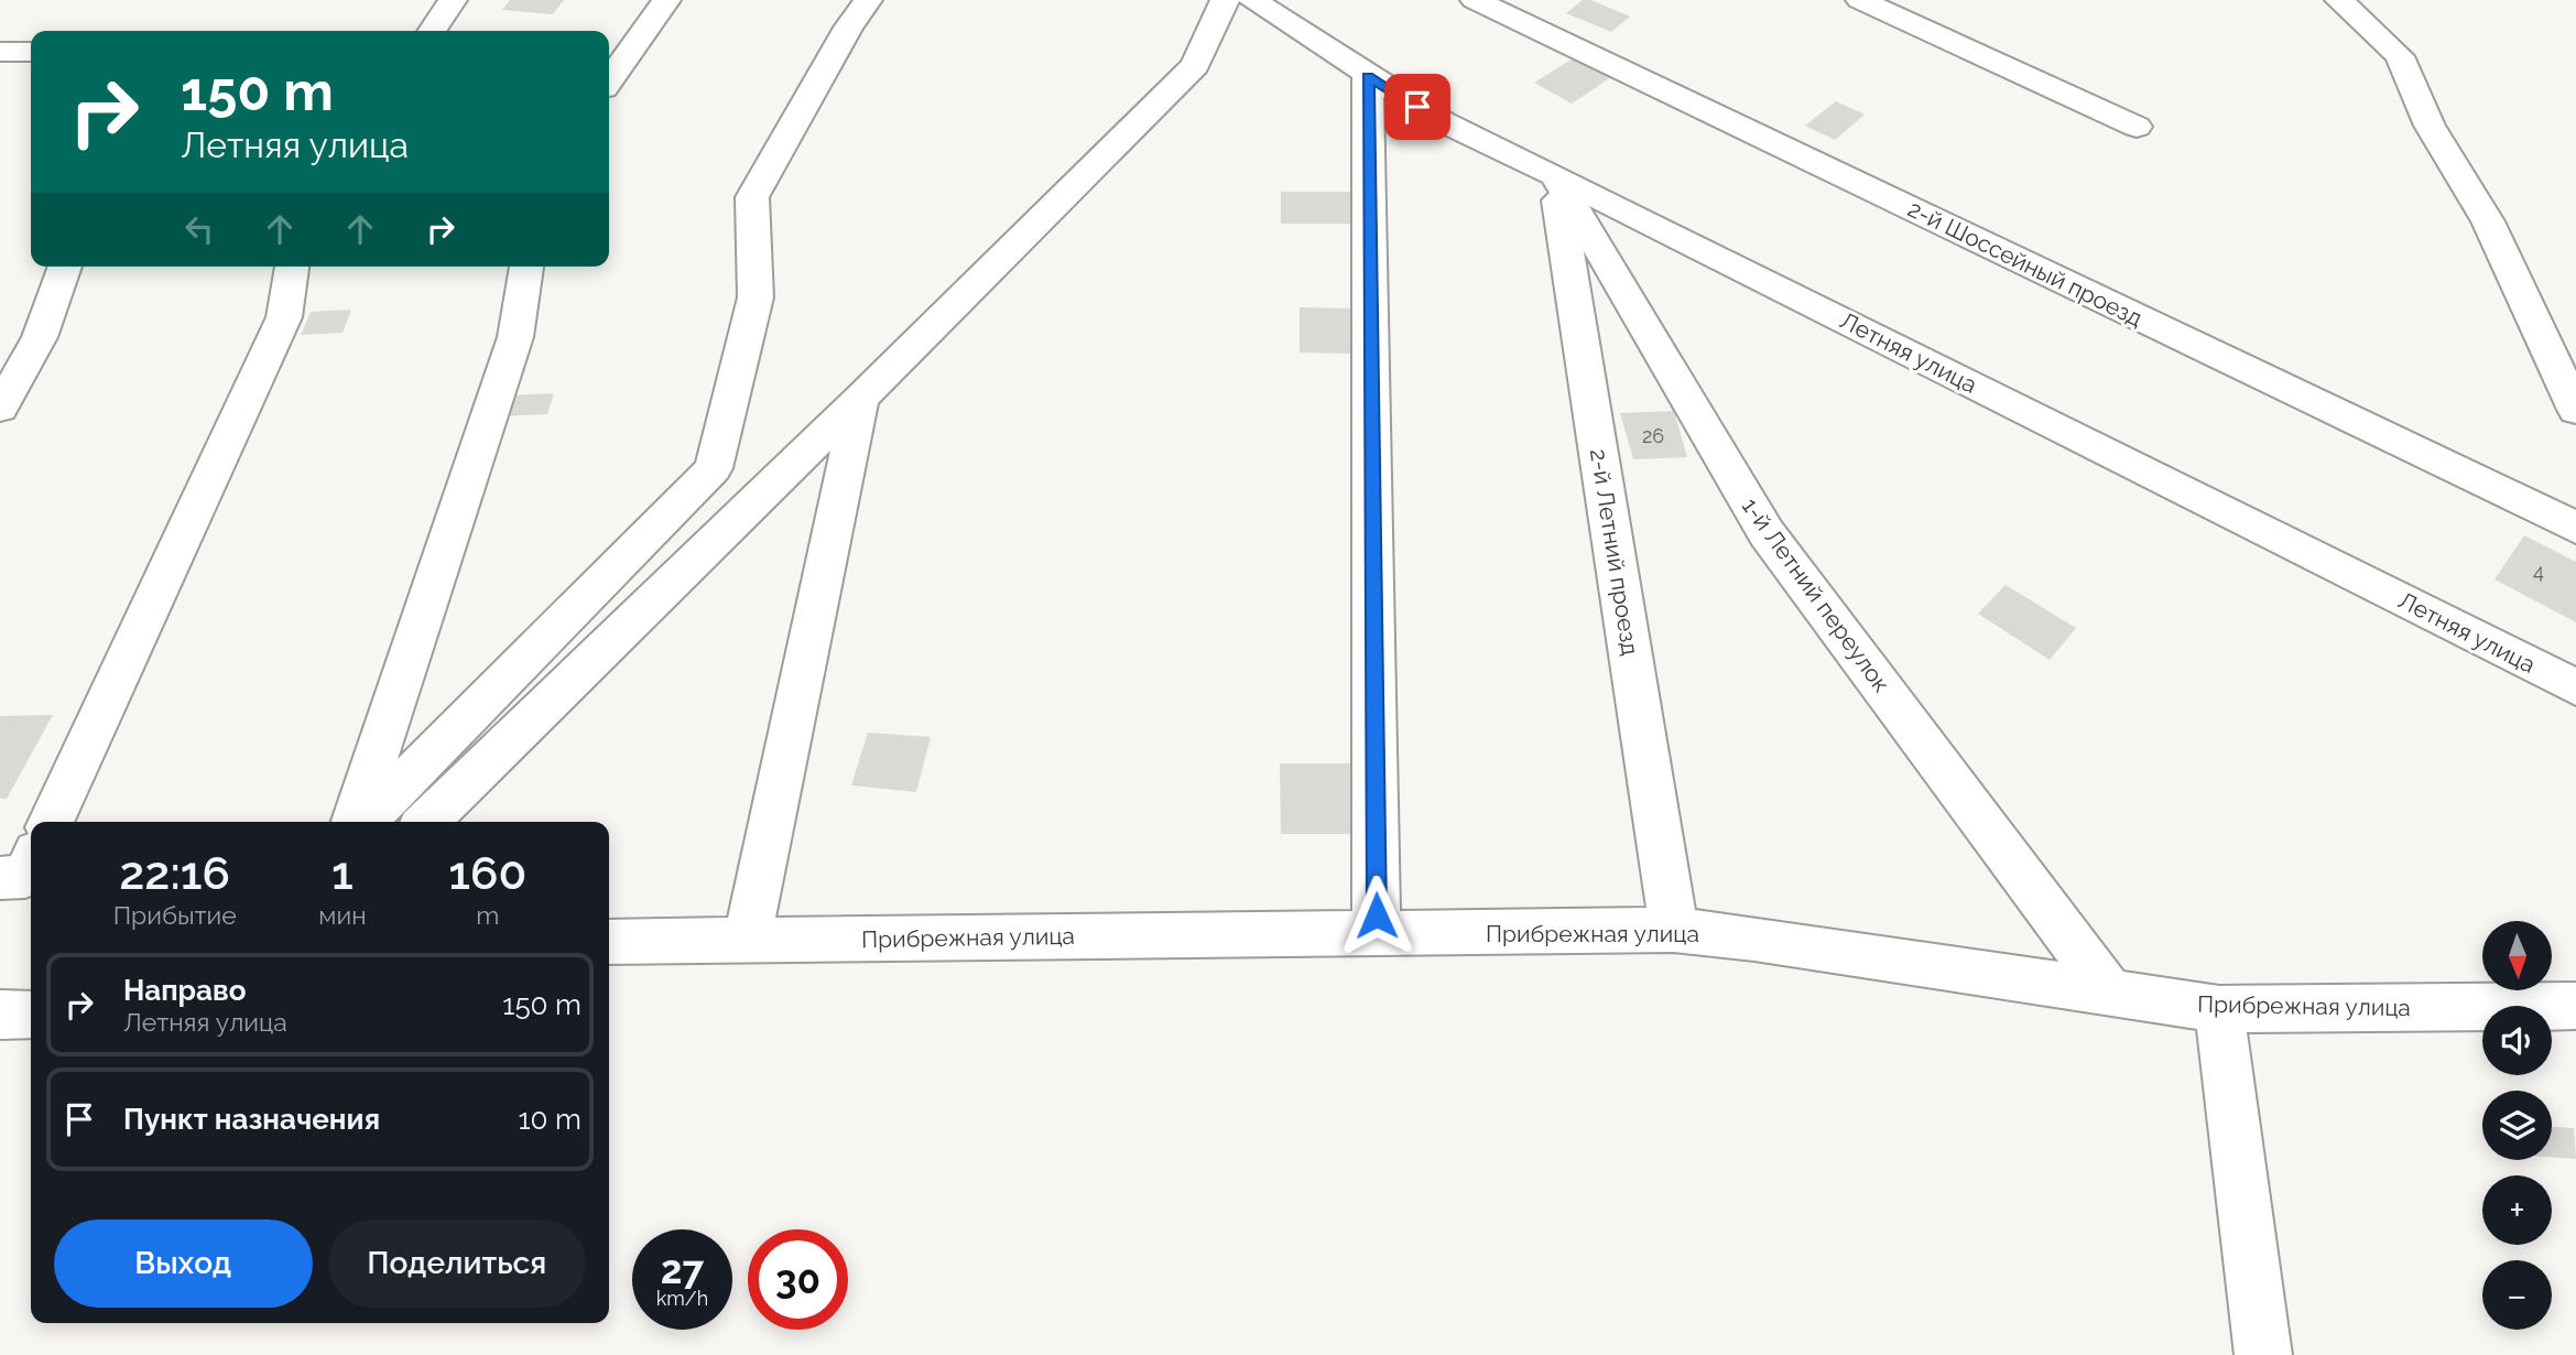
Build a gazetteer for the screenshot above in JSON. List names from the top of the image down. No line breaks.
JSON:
{"streets":{"street":["2-й Шоссейный проезд","Летняя улица","2-й Летний проезд","1-й Летний переулок","Прибрежная улица"]},"crossings":[["Летняя улица","2-й Летний проезд"],["Летняя улица","1-й Летний переулок"],["2-й Летний проезд","1-й Летний переулок"],["2-й Летний проезд","Прибрежная улица"],["1-й Летний переулок","Прибрежная улица"]],"house_numbers":["26","4"],"north":"bottom","page":{"turn":["150 m","Летняя улица"],"eta":["22:16","Прибытие","1","мин","160","m"],"map_buttons":["+","−"],"list":[{"name":"Направо","note":"Летняя улица","value":"150 m"},{"name":"Пункт назначения","value":"10 m"}],"buttons":["Выход","Поделиться"],"speed":"27 km/h","limit":"30"}}
